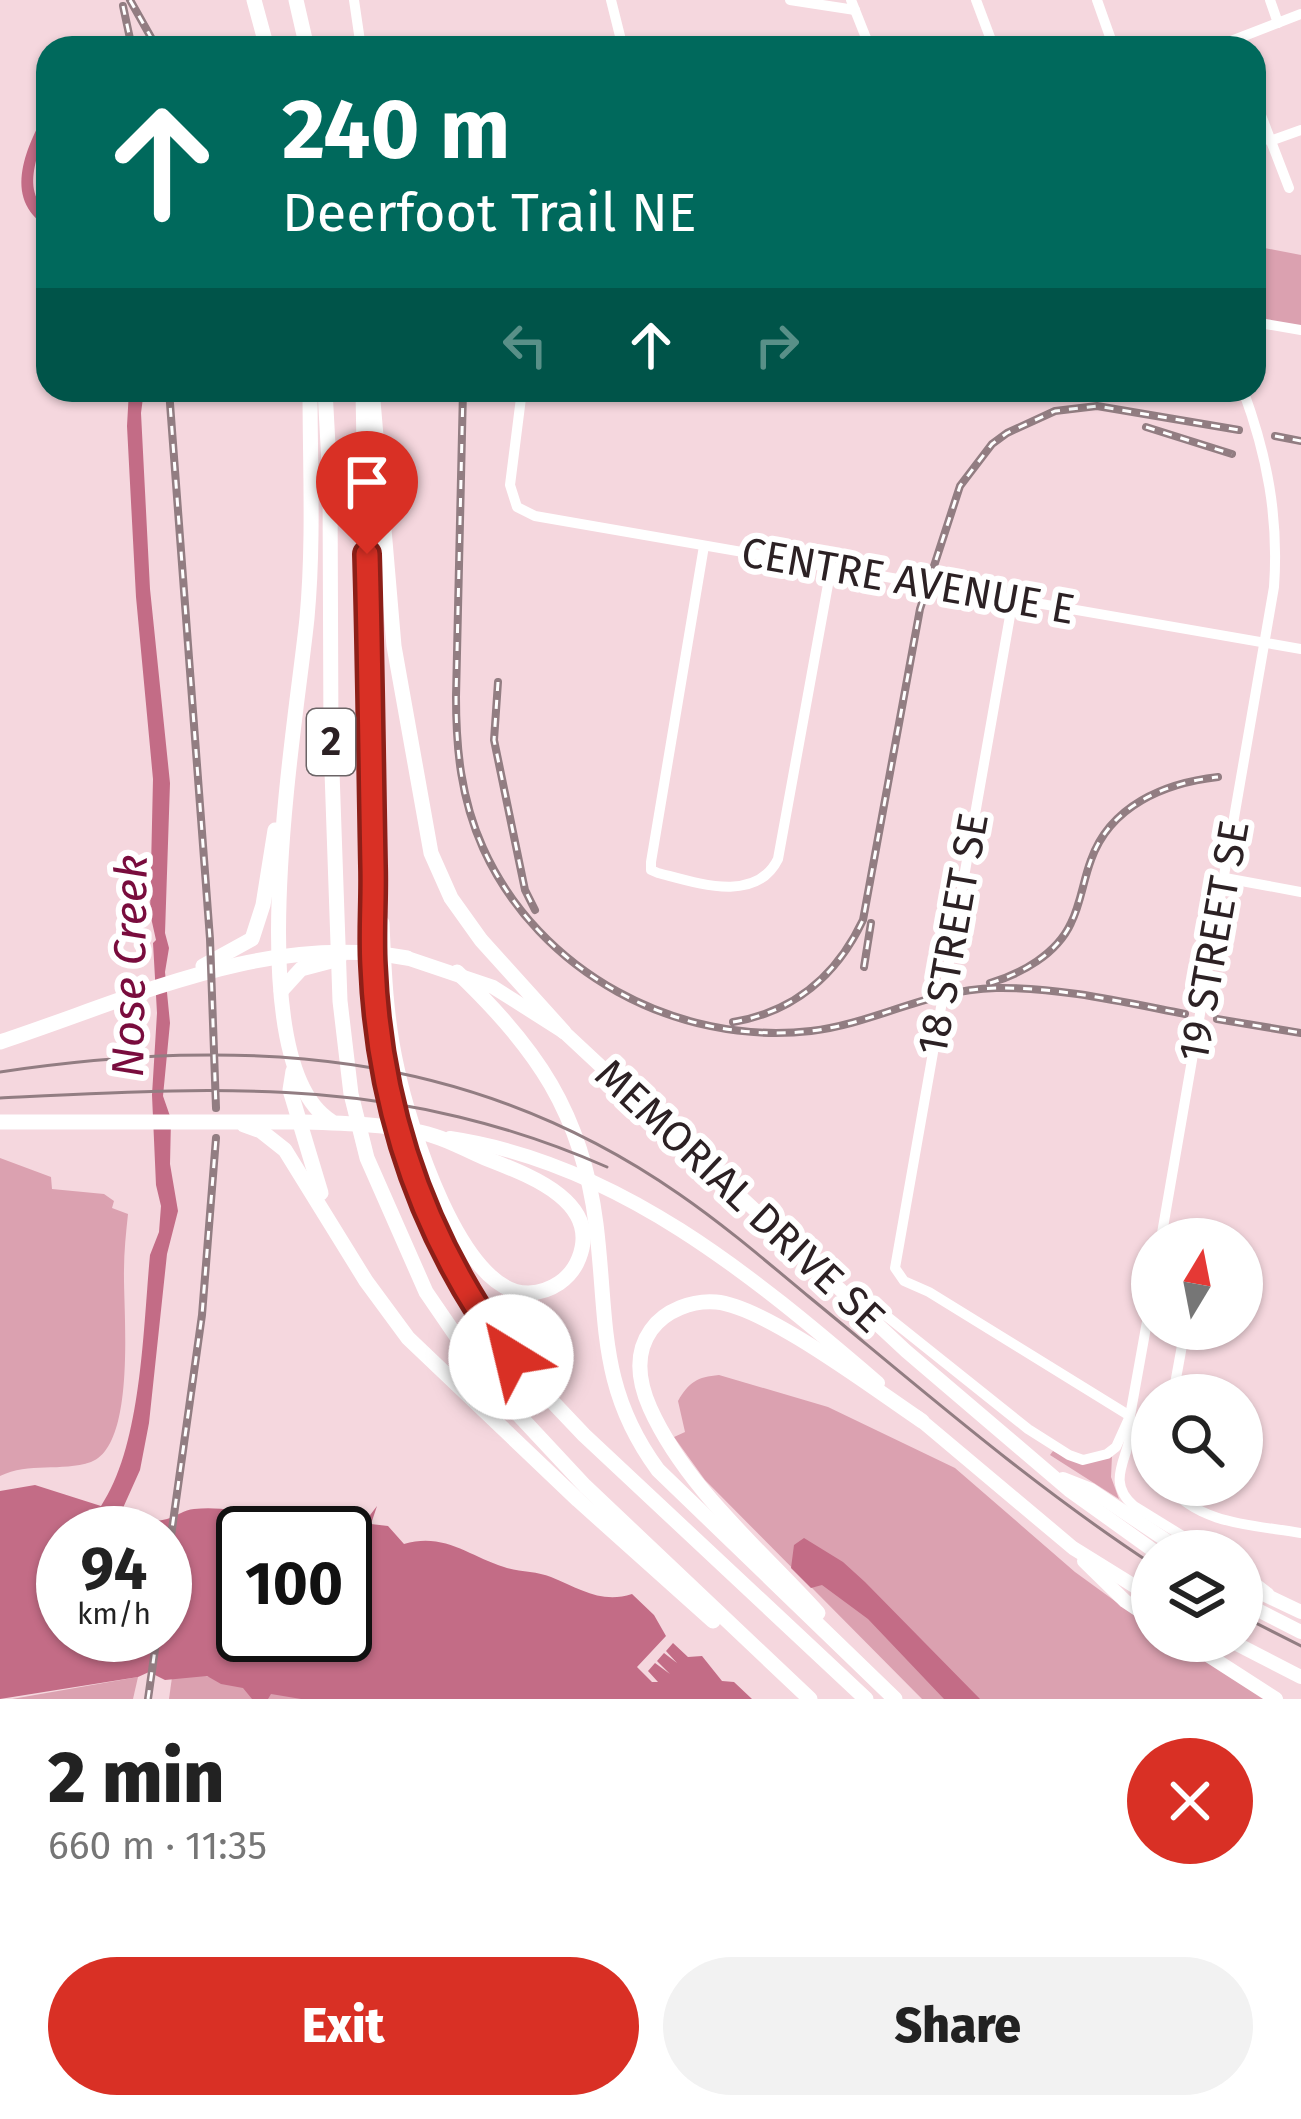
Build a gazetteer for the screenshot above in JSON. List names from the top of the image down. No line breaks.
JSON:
{"streets":{"highway":["2","MEMORIAL DRIVE SE"],"street":["CENTRE AVENUE E","18 STREET SE","19 STREET SE"]},"crossings":[["CENTRE AVENUE E","18 STREET SE"],["CENTRE AVENUE E","19 STREET SE"]],"water":["Nose Creek"],"north":"top","page":{"turn":["240 m","Deerfoot Trail NE"],"speed":"94 km/h","limit":"100","heading":["2 min","660 m · 11:35"],"buttons":["Exit","Share"]}}
